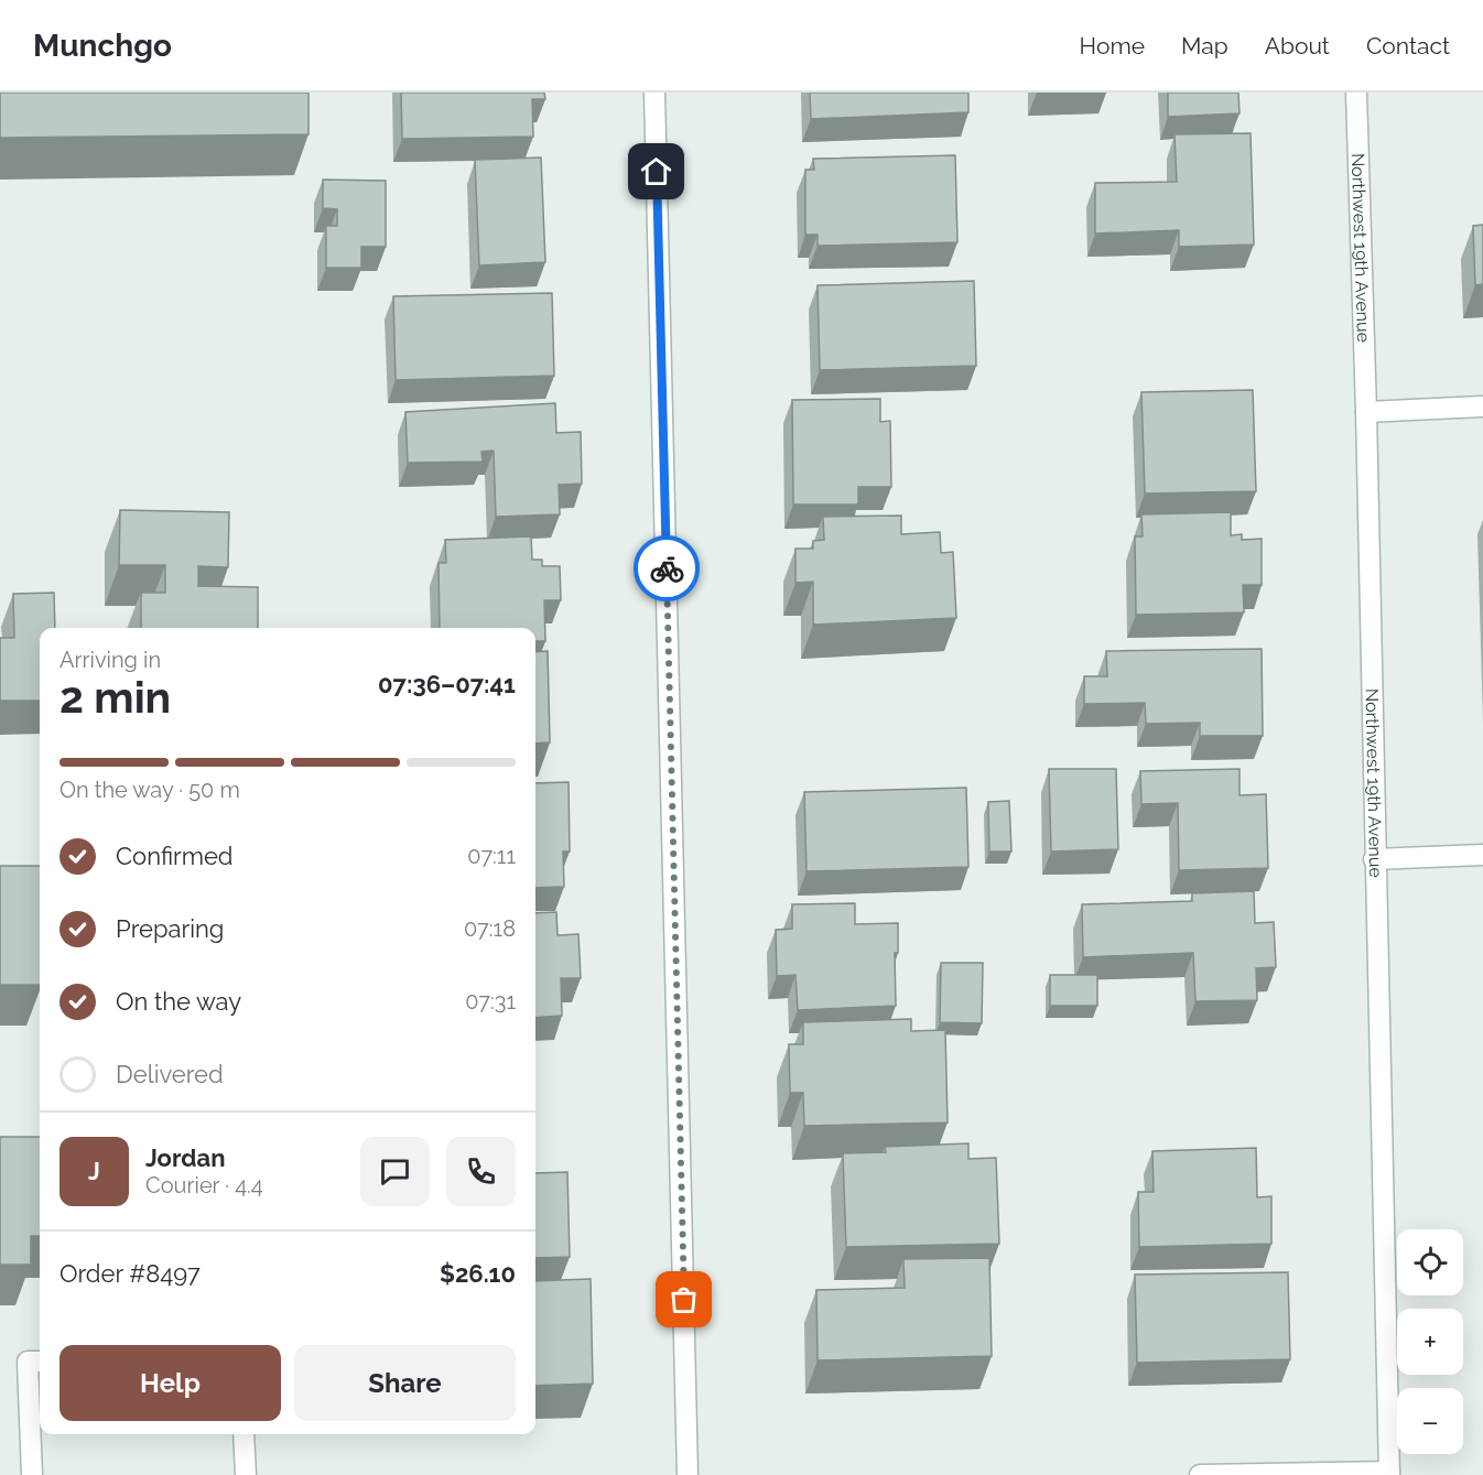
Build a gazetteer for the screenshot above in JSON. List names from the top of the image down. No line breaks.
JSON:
{"streets":{"street":["Northwest 19th Avenue"]},"page":{"header":"Munchgo","nav":["Home","Map","About","Contact"],"heading":["2 min","Arriving in","07:36–07:41"],"panel":["Jordan","Courier · 4.4","Order #8497","$26.10"],"bar":"On the way · 50 m","list":[["Confirmed","07:11"],["Preparing","07:18"],["On the way","07:31"],"Delivered"],"round":"J","map_buttons":["+","−"],"buttons":["Help","Share"]}}
